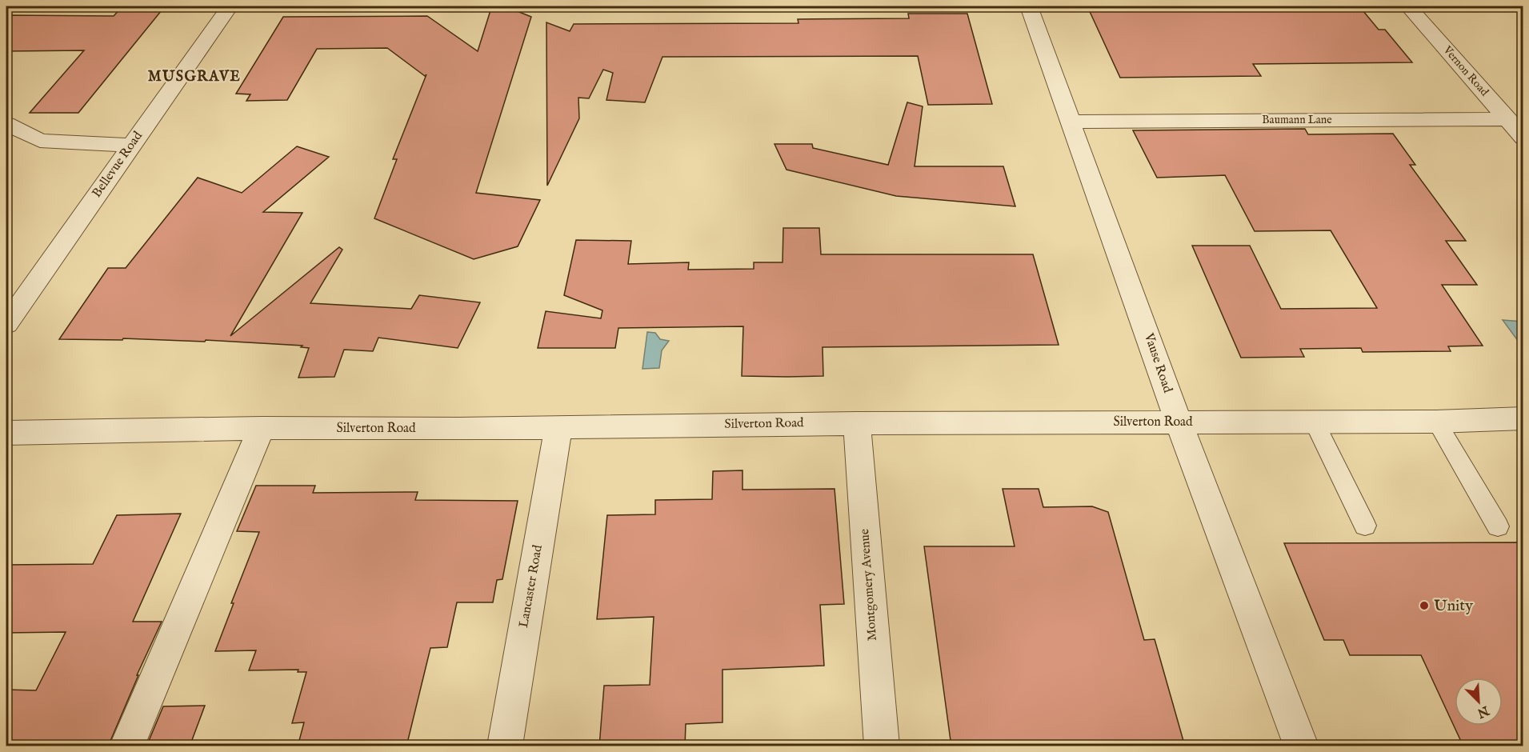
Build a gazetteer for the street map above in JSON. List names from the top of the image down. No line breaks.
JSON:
{"streets":{"street":["Vernon Road","Baumann Lane","Bellevue Road","Vause Road","Silverton Road","Montgomery Avenue","Lancaster Road"]},"crossings":[["Vernon Road","Baumann Lane"],["Baumann Lane","Vause Road"],["Vause Road","Silverton Road"],["Silverton Road","Montgomery Avenue"],["Silverton Road","Lancaster Road"]],"districts":["MUSGRAVE"],"places":["Unity"],"north":"bottom right"}
